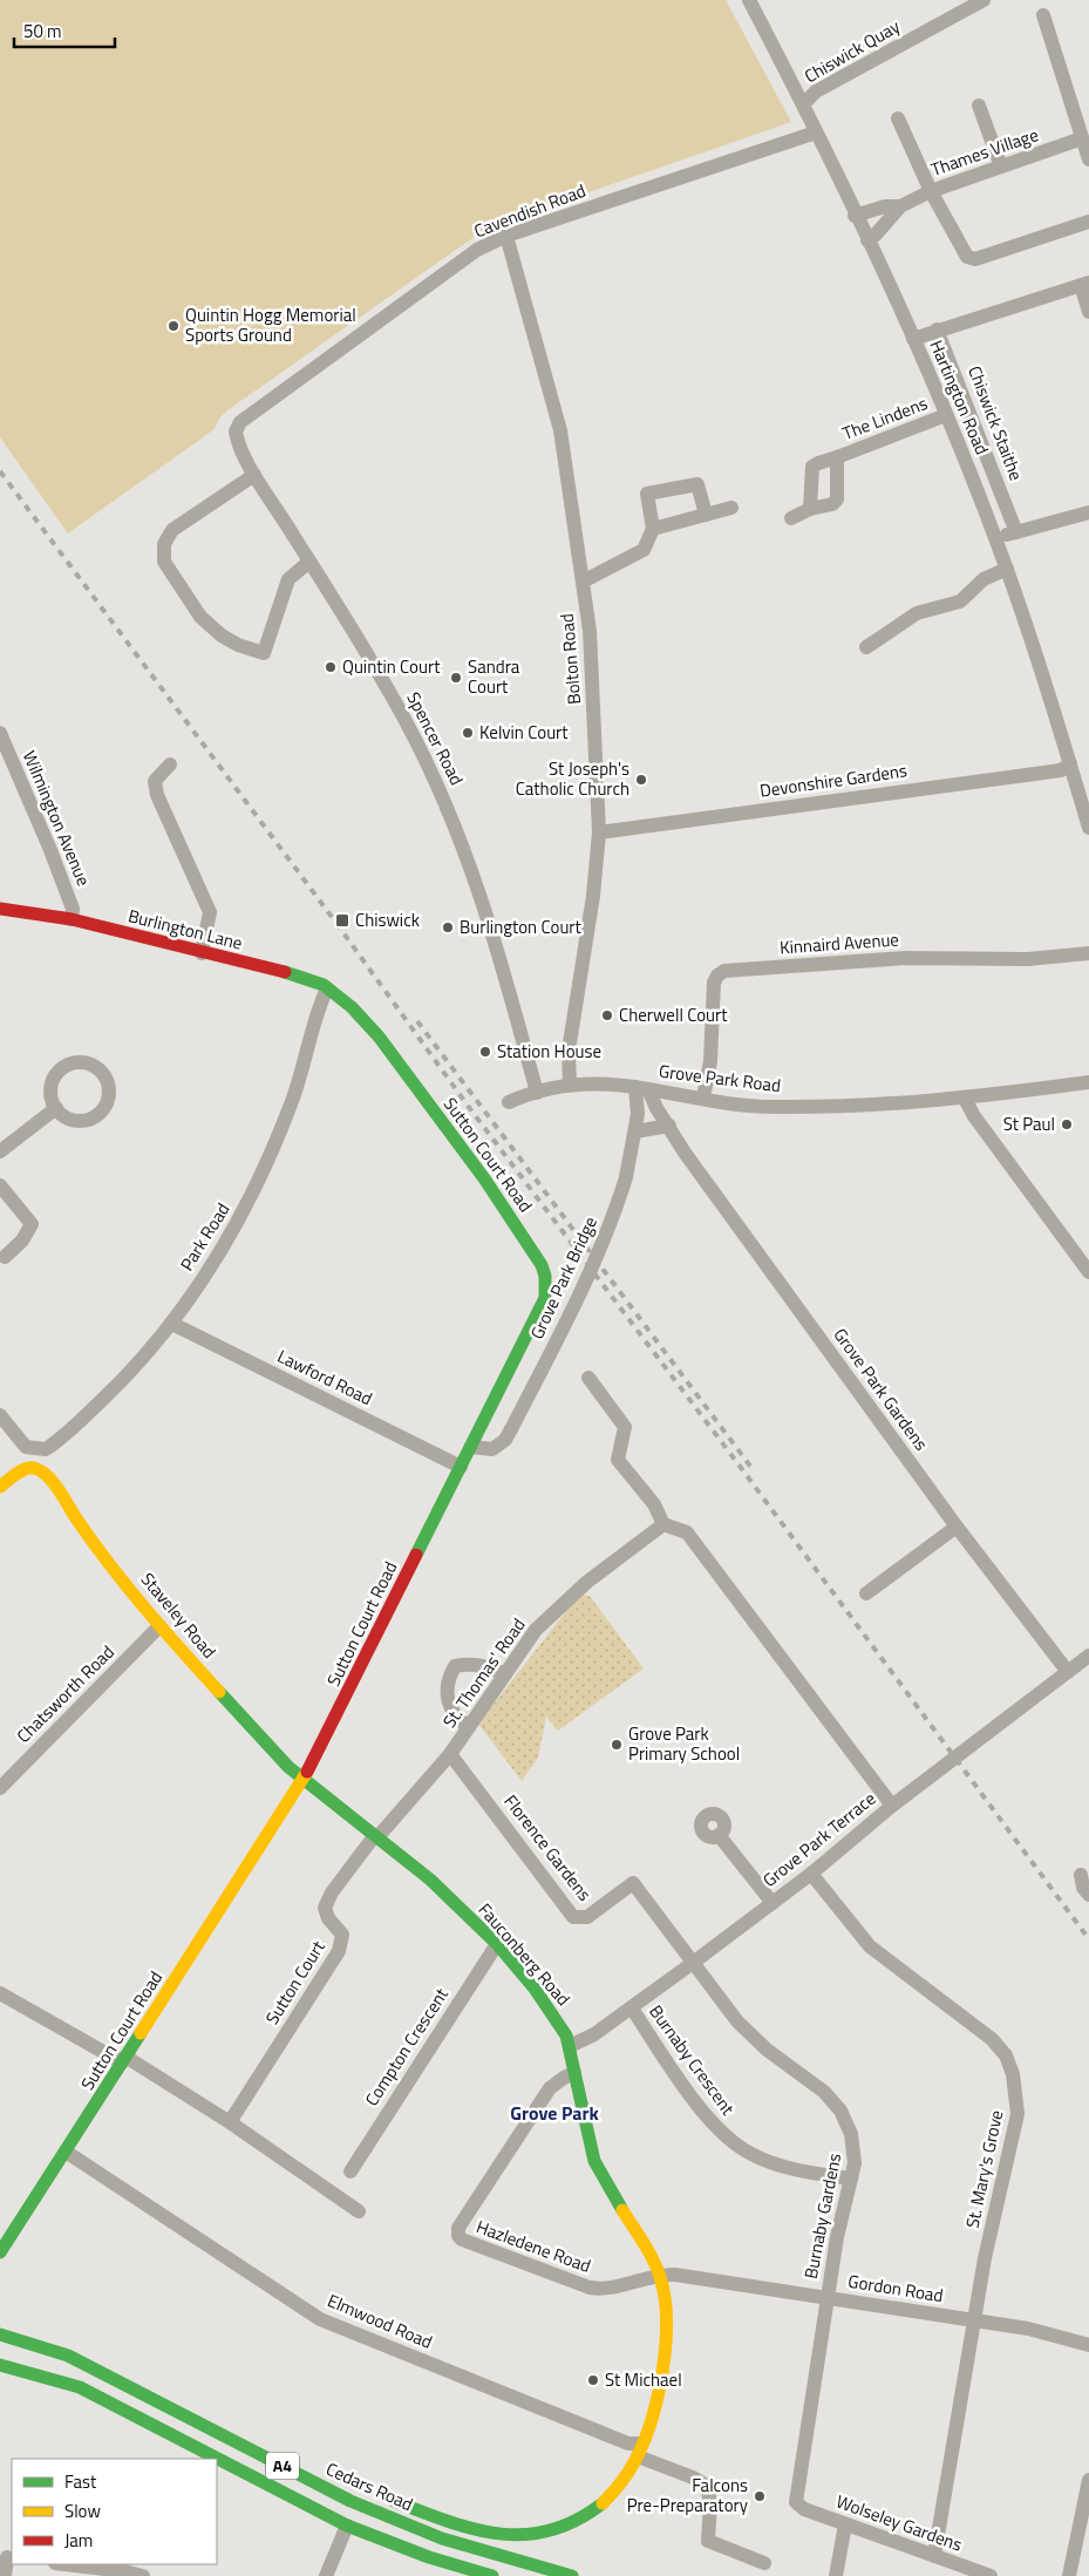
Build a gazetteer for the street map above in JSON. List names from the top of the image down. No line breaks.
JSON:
{"streets":{"main road":["Burlington Lane","Sutton Court Road","Staveley Road","Fauconberg Road","A4","Cedars Road"],"street":["Chiswick Quay","Thames Village","Cavendish Road","Hartington Road","The Lindens","Chiswick Staithe","Bolton Road","Spencer Road","Devonshire Gardens","Wilmington Avenue","Kinnaird Avenue","Grove Park Road","Park Road","Grove Park Bridge","Lawford Road","Grove Park Gardens","St. Thomas' Road","Chatsworth Road","Grove Park Terrace","Florence Gardens","Sutton Court","Compton Crescent","Burnaby Crescent","St. Mary's Grove","Burnaby Gardens","Hazledene Road","Gordon Road","Elmwood Road","Wolseley Gardens"]},"crossings":[["Chiswick Quay","Hartington Road"],["Thames Village","Hartington Road"],["Cavendish Road","Hartington Road"],["Cavendish Road","Bolton Road"],["Cavendish Road","Spencer Road"],["Hartington Road","The Lindens"],["Hartington Road","Devonshire Gardens"],["Bolton Road","Devonshire Gardens"],["Bolton Road","Grove Park Road"],["Spencer Road","Grove Park Road"],["Wilmington Avenue","Burlington Lane"],["Burlington Lane","Sutton Court Road"],["Burlington Lane","Park Road"],["Kinnaird Avenue","Grove Park Road"],["Grove Park Road","Grove Park Bridge"],["Grove Park Road","Grove Park Gardens"],["Sutton Court Road","Grove Park Bridge"],["Sutton Court Road","Lawford Road"],["Sutton Court Road","Staveley Road"],["Sutton Court Road","Fauconberg Road"],["Sutton Court Road","Elmwood Road"],["Park Road","Lawford Road"],["Grove Park Bridge","Grove Park Gardens"],["Grove Park Gardens","Grove Park Terrace"],["Staveley Road","Chatsworth Road"],["Staveley Road","Fauconberg Road"],["St. Thomas' Road","Florence Gardens"],["St. Thomas' Road","Fauconberg Road"],["St. Thomas' Road","Sutton Court"],["Grove Park Terrace","Florence Gardens"],["Grove Park Terrace","Fauconberg Road"],["Grove Park Terrace","Burnaby Crescent"],["Grove Park Terrace","St. Mary's Grove"],["Grove Park Terrace","Burnaby Gardens"],["Florence Gardens","Burnaby Gardens"],["Fauconberg Road","Sutton Court"],["Fauconberg Road","Compton Crescent"],["Fauconberg Road","Hazledene Road"],["Fauconberg Road","Gordon Road"],["Fauconberg Road","Elmwood Road"],["Burnaby Crescent","Burnaby Gardens"],["St. Mary's Grove","Gordon Road"],["St. Mary's Grove","Wolseley Gardens"],["Burnaby Gardens","Gordon Road"],["Burnaby Gardens","Wolseley Gardens"],["Hazledene Road","Gordon Road"]],"districts":["Grove Park"],"places":{"other":["Quintin Hogg Memorial Sports Ground","Quintin Court","Sandra Court","Kelvin Court","St Joseph's Catholic Church","Burlington Court","Cherwell Court","Station House","St Paul","Grove Park Primary School","St Michael","Falcons Pre-Preparatory"],"transit":["Chiswick"]},"legend":["Fast","Slow","Jam"],"scale_bar":"50 m"}
